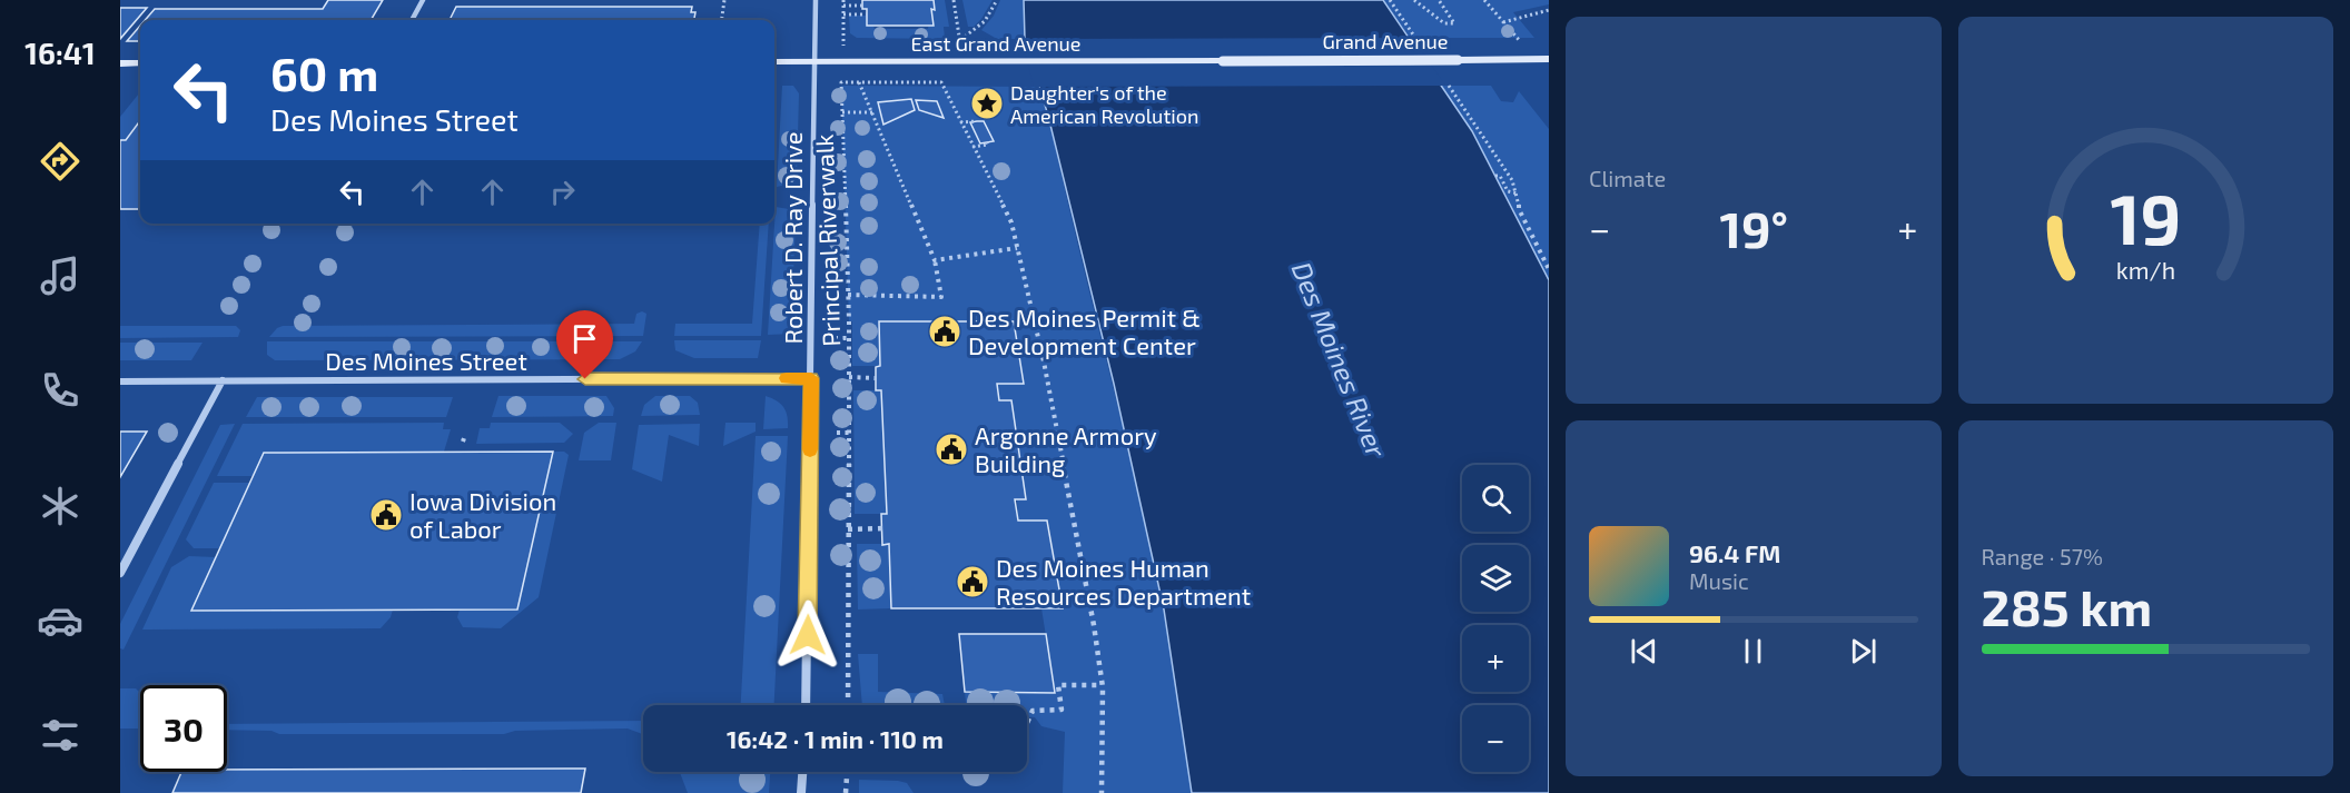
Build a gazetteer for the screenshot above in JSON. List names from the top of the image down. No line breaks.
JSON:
{"streets":{"main road":["Grand Avenue","East Grand Avenue"],"street":["Robert D. Ray Drive","Des Moines Street"],"path":["Principal Riverwalk"]},"crossings":[["Grand Avenue","East Grand Avenue"],["East Grand Avenue","Robert D. Ray Drive"],["Robert D. Ray Drive","Des Moines Street"]],"water":["Des Moines River"],"places":{"place":["Daughter's of the American Revolution"],"public building":["Des Moines Permit & Development Center","Argonne Armory Building","Iowa Division of Labor","Des Moines Human Resources Department"]},"page":{"tabs":"16:41","tile":["Climate",["Range · 57%","285 km"]],"turn":["60 m","Des Moines Street"],"heat":["−","19°","+"],"map_buttons":["+","−"],"song":["96.4 FM","Music"],"limit":"30","trip":"16:42 · 1 min · 110 m","gauge":["19","km/h"]}}
